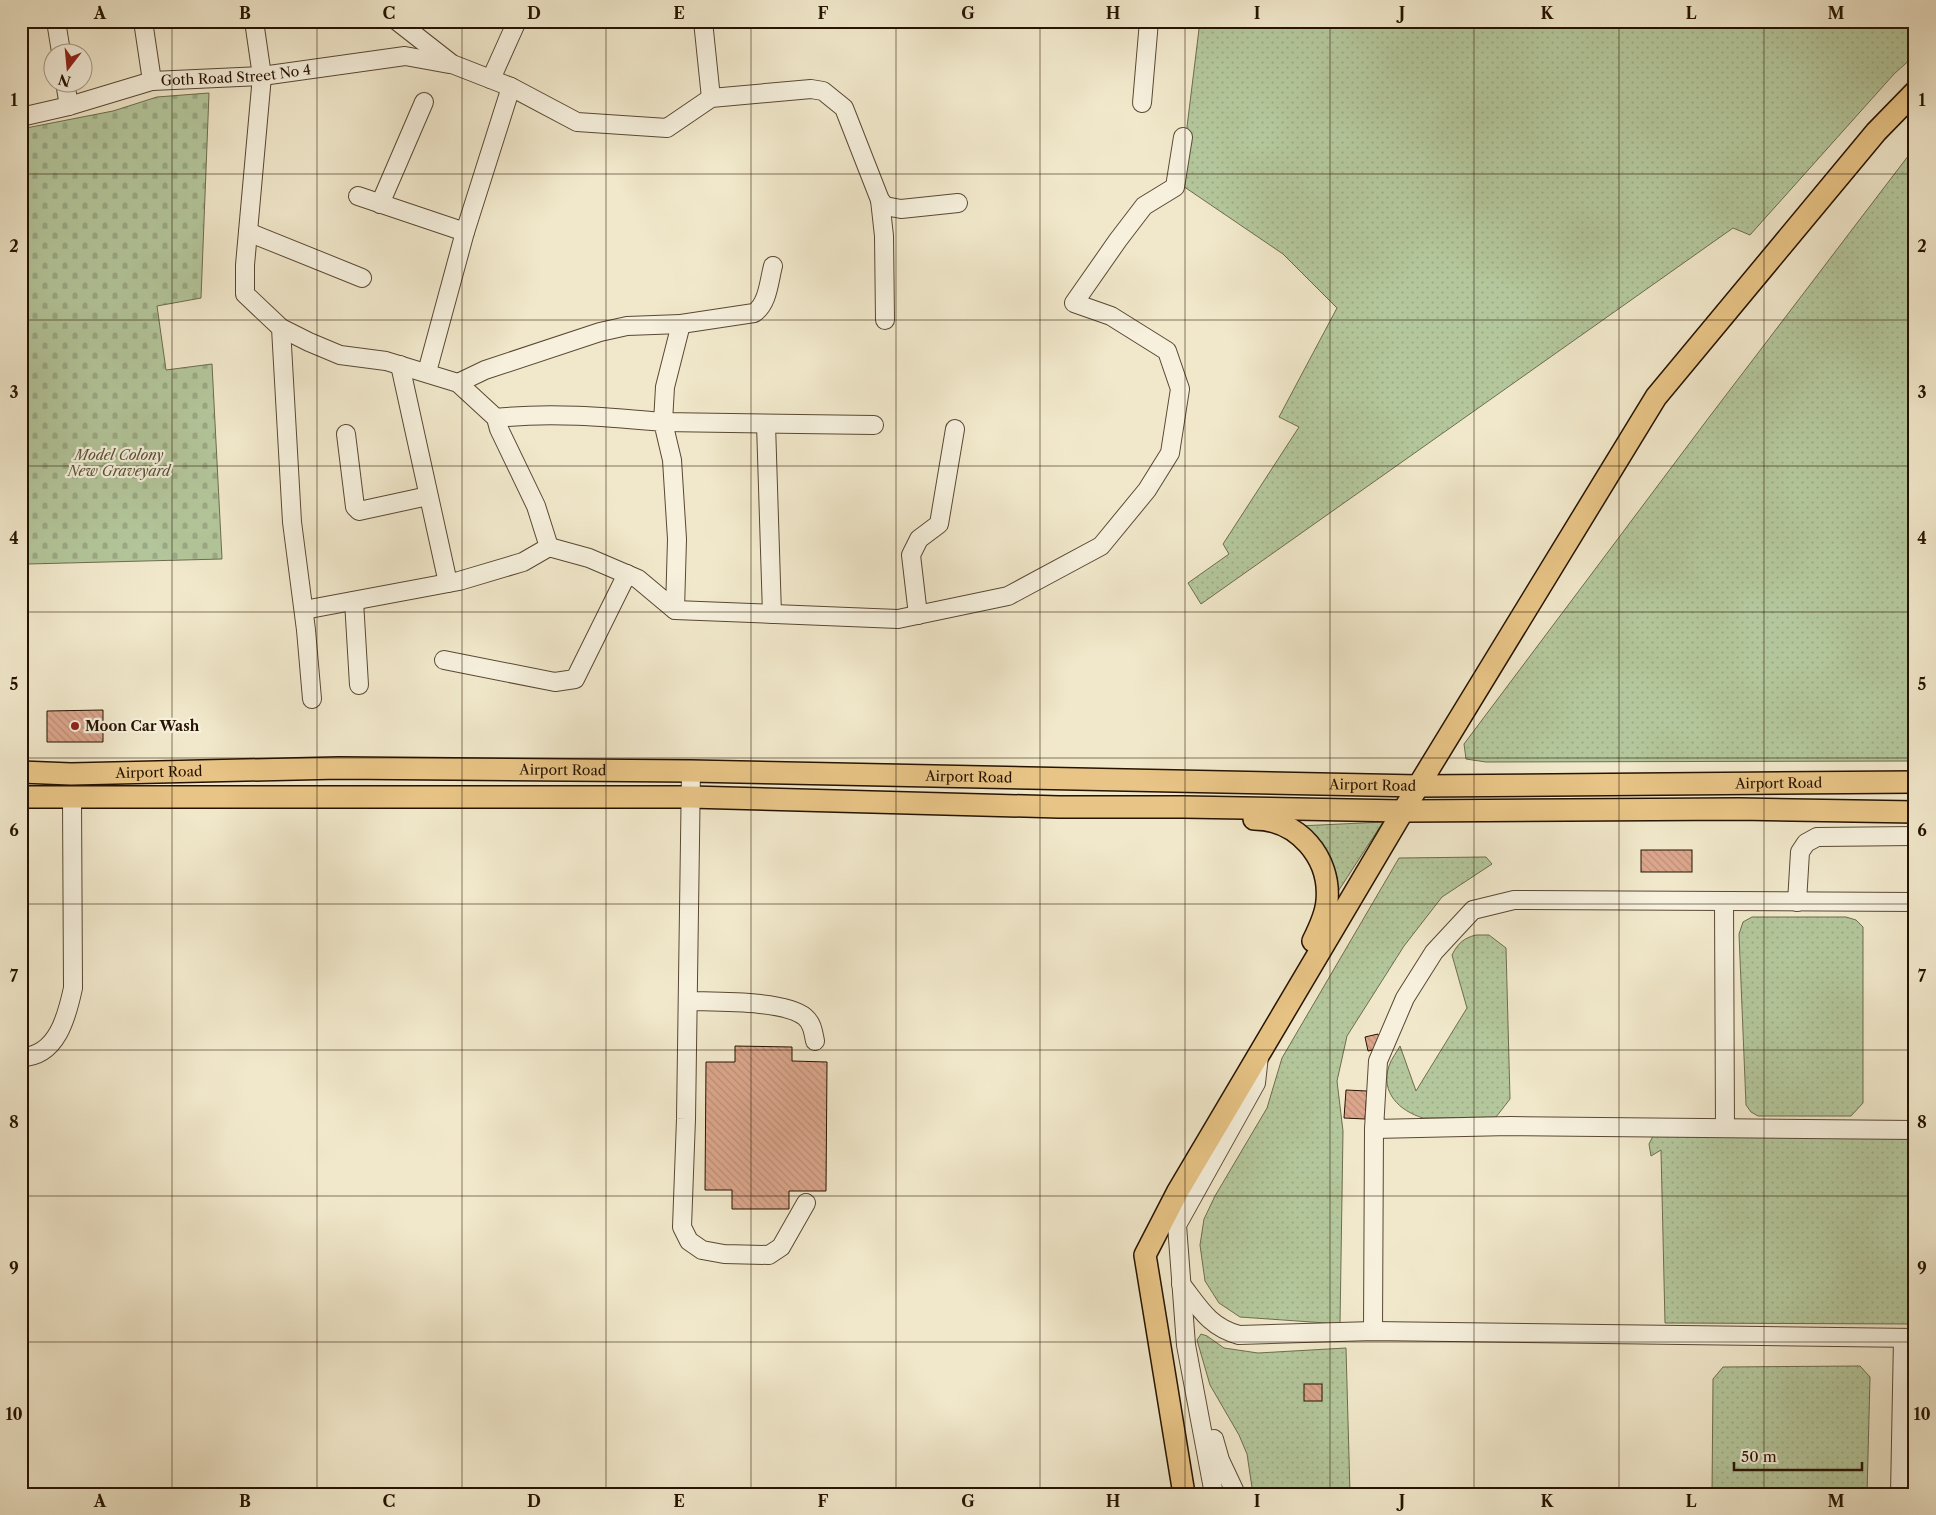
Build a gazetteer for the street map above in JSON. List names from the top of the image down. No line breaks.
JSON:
{"streets":{"main road":["Airport Road"],"street":["Goth Road Street No 4"]},"parks":["Model Colony New Graveyard"],"places":["Moon Car Wash"],"scale_bar":"50 m","north":"bottom","grid":{"columns":["A","B","C","D","E","F","G","H","I","J","K","L","M"],"rows":["1","2","3","4","5","6","7","8","9","10"]}}
